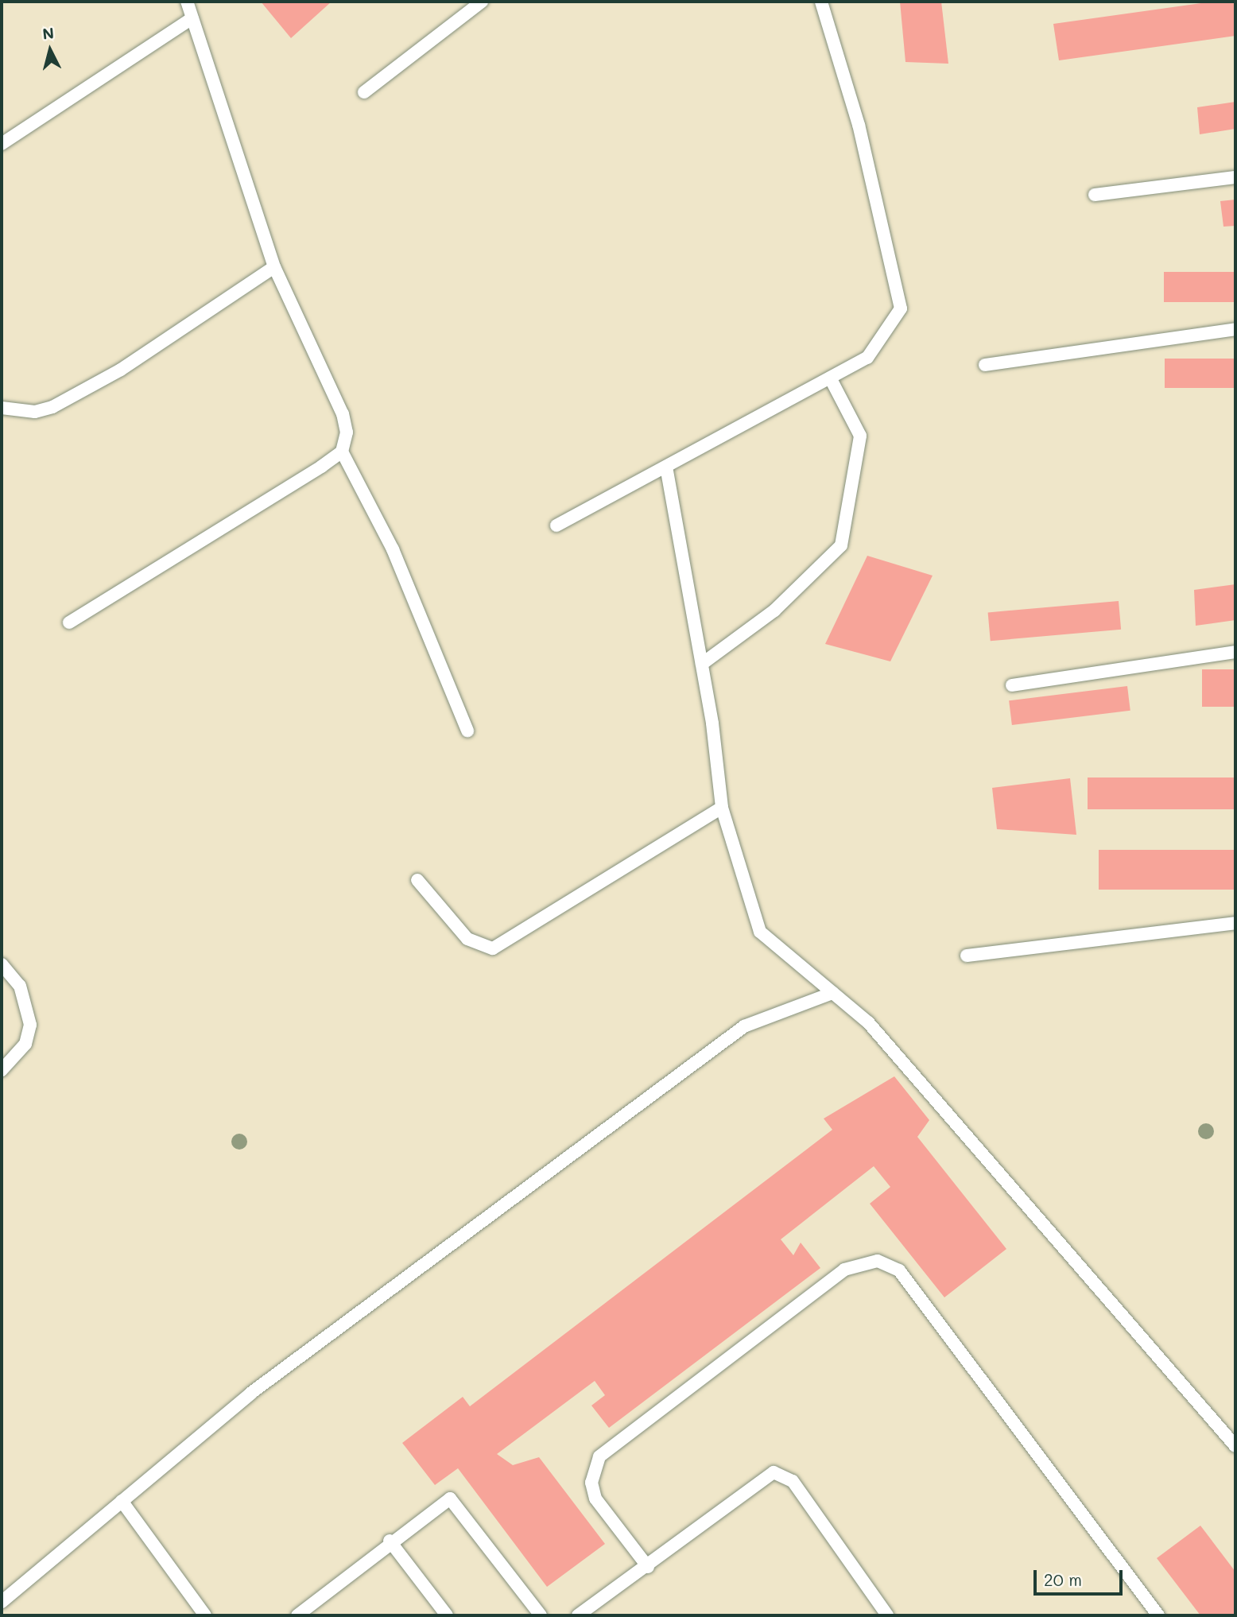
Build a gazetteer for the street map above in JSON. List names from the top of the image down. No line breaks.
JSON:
{"scale_bar":"20 m","north":"top"}
